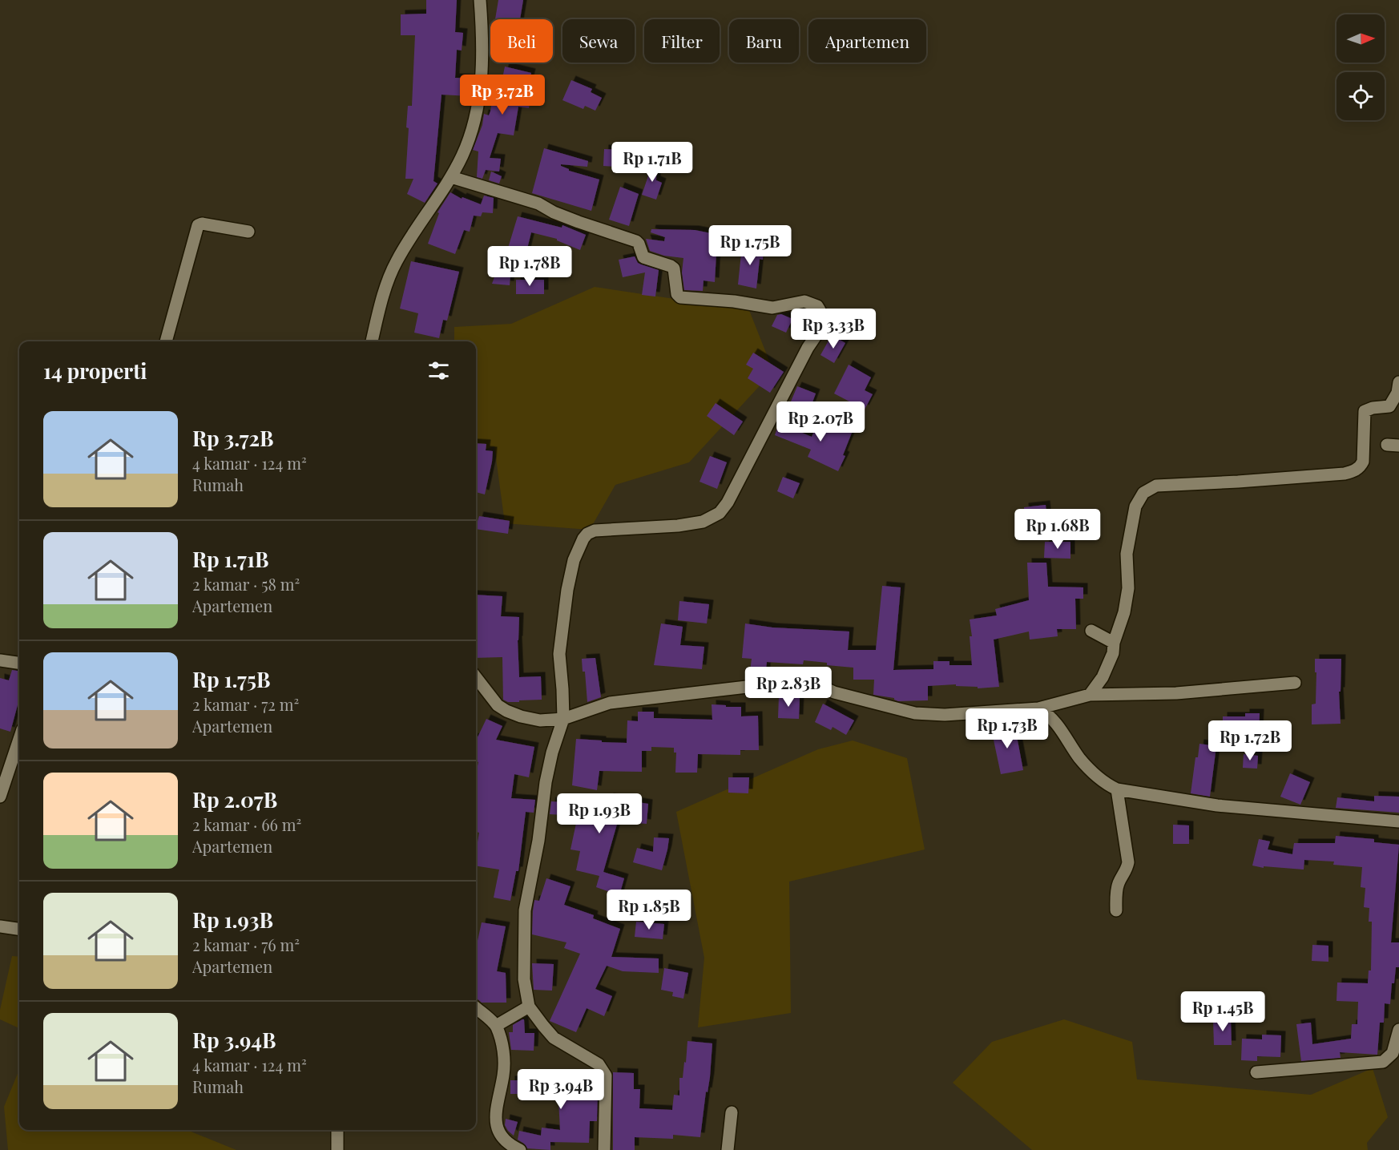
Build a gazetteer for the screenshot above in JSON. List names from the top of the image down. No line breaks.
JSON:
{"north":"right","page":{"chip":["Beli","Sewa","Filter","Baru","Apartemen"],"price":["Rp 3.72B","Rp 1.71B","Rp 1.75B","Rp 1.78B","Rp 3.33B","Rp 2.07B","Rp 1.68B","Rp 2.83B","Rp 1.73B","Rp 1.72B","Rp 1.93B","Rp 1.85B","Rp 1.45B","Rp 3.94B"],"heading":"14 properti","list":[{"name":"Rp 3.72B","note":"4 kamar · 124 m² · Rumah"},{"name":"Rp 1.71B","note":"2 kamar · 58 m² · Apartemen"},{"name":"Rp 1.75B","note":"2 kamar · 72 m² · Apartemen"},{"name":"Rp 2.07B","note":"2 kamar · 66 m² · Apartemen"},{"name":"Rp 1.93B","note":"2 kamar · 76 m² · Apartemen"},{"name":"Rp 3.94B","note":"4 kamar · 124 m² · Rumah"}]}}
